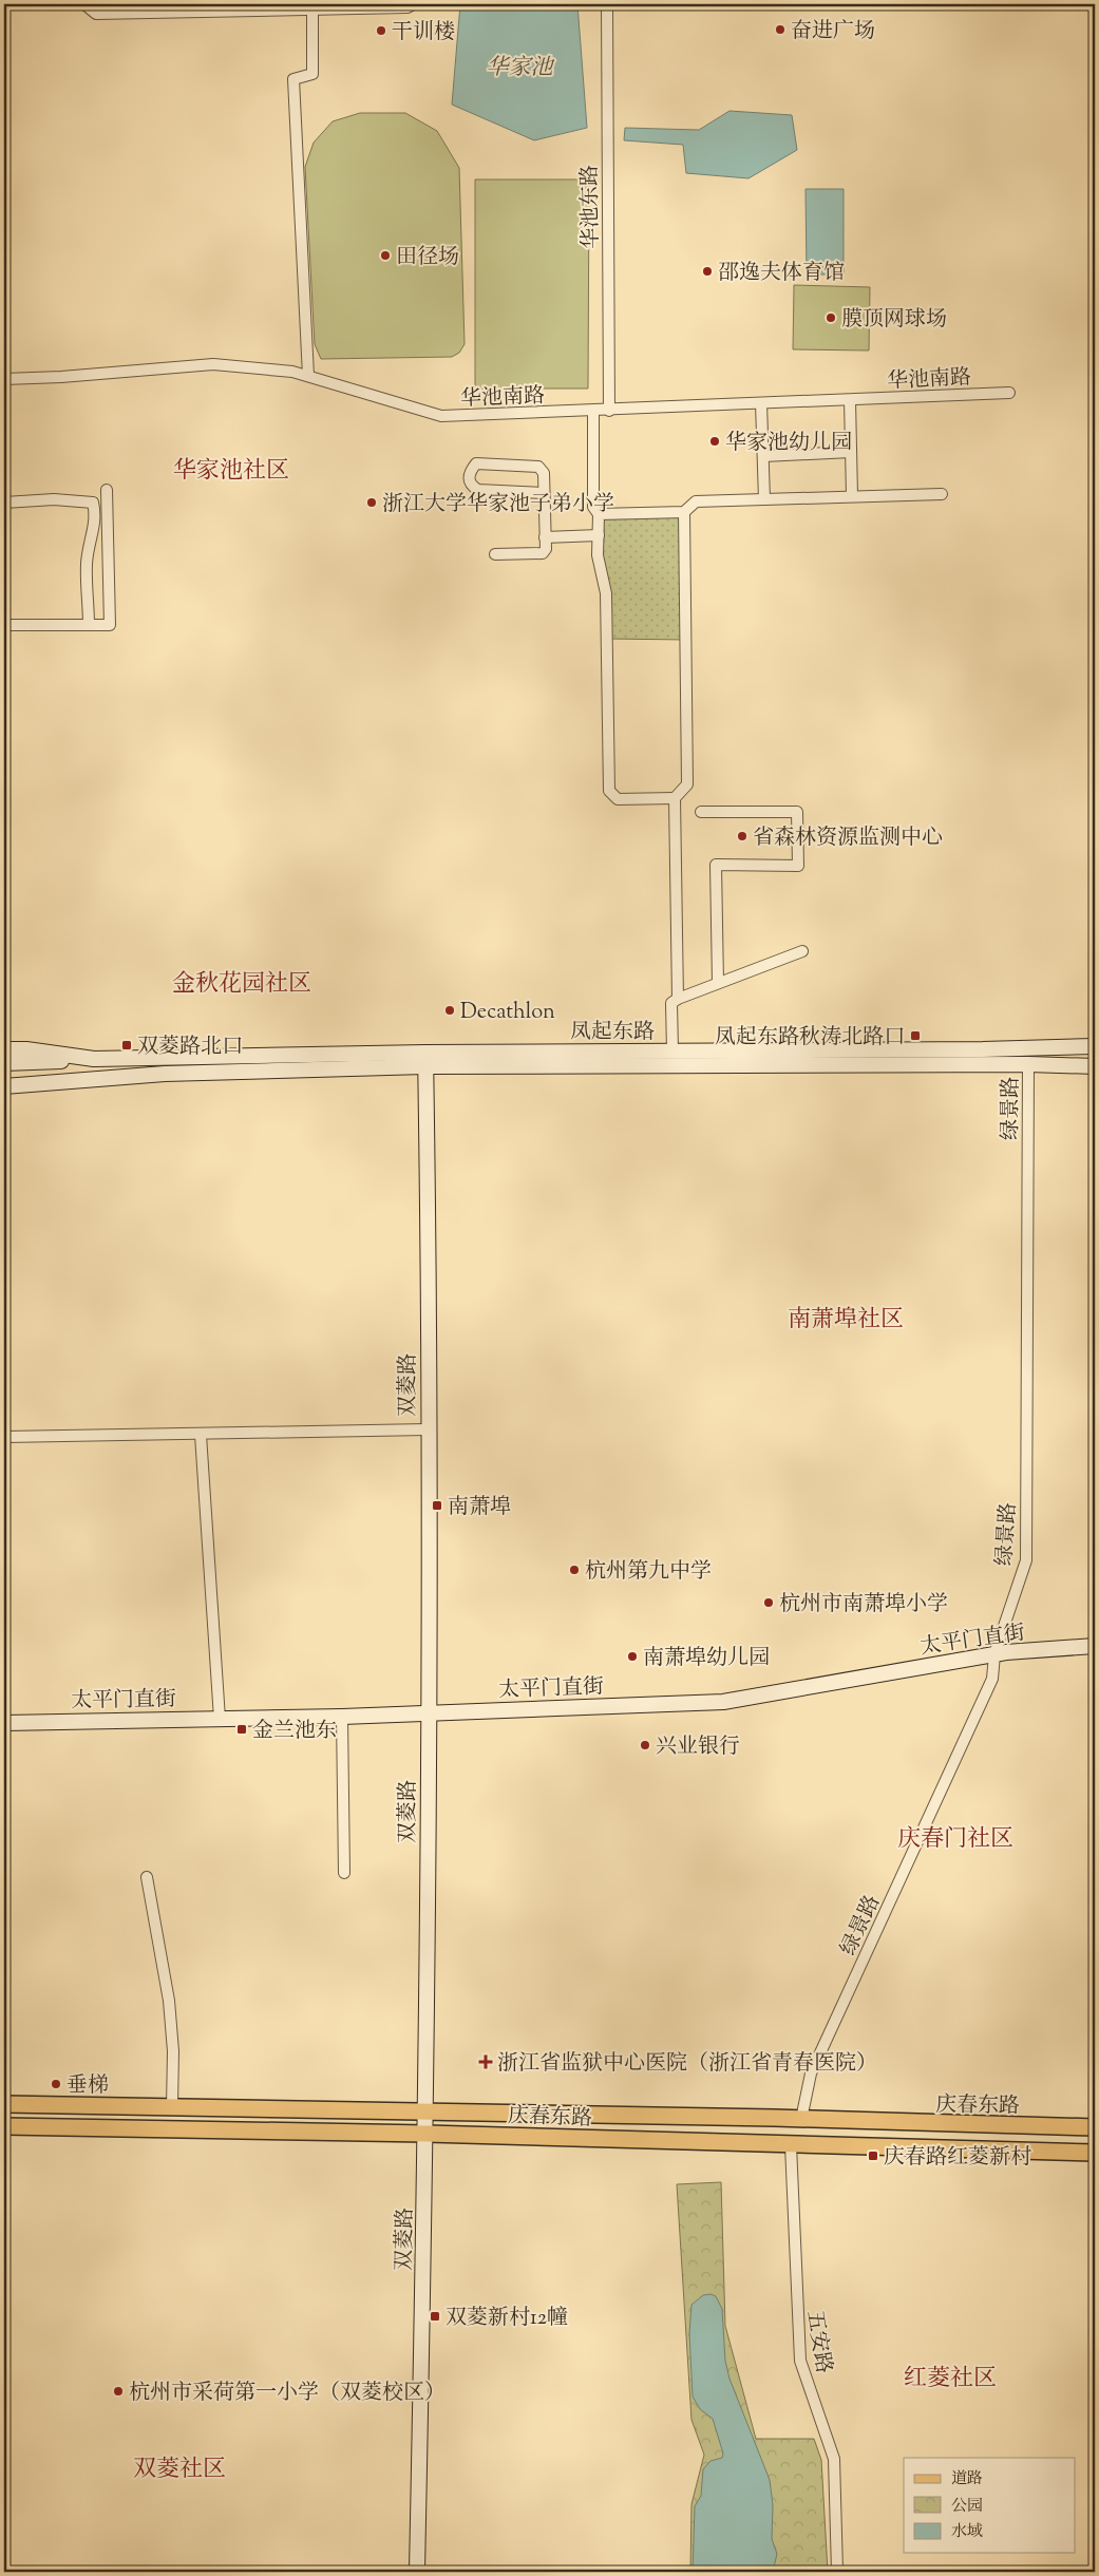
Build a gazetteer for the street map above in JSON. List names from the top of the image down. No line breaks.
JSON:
{"streets":{"main road":["庆春东路"],"street":["华池东路","华池南路","凤起东路","绿景路","双菱路","太平门直街","五安路"]},"crossings":[["华池东路","华池南路"],["凤起东路","绿景路"],["凤起东路","双菱路"],["绿景路","太平门直街"],["绿景路","庆春东路"],["双菱路","太平门直街"],["双菱路","庆春东路"],["庆春东路","五安路"]],"districts":["华家池社区","金秋花园社区","南萧埠社区","庆春门社区","红菱社区","双菱社区"],"water":["华家池"],"places":{"other":["奋进广场","干训楼","田径场","邵逸夫体育馆","膜顶网球场","华家池幼儿园","浙江大学华家池子弟小学","省森林资源监测中心","Decathlon","杭州第九中学","杭州市南萧埠小学","南萧埠幼儿园","兴业银行","垂梯","杭州市采荷第一小学（双菱校区）"],"transit":["凤起东路秋涛北路口","双菱路北口","南萧埠","金兰池东","庆春路红菱新村","双菱新村12幢"],"health":["浙江省监狱中心医院（浙江省青春医院）"]},"legend":["道路","公园","水域"]}
